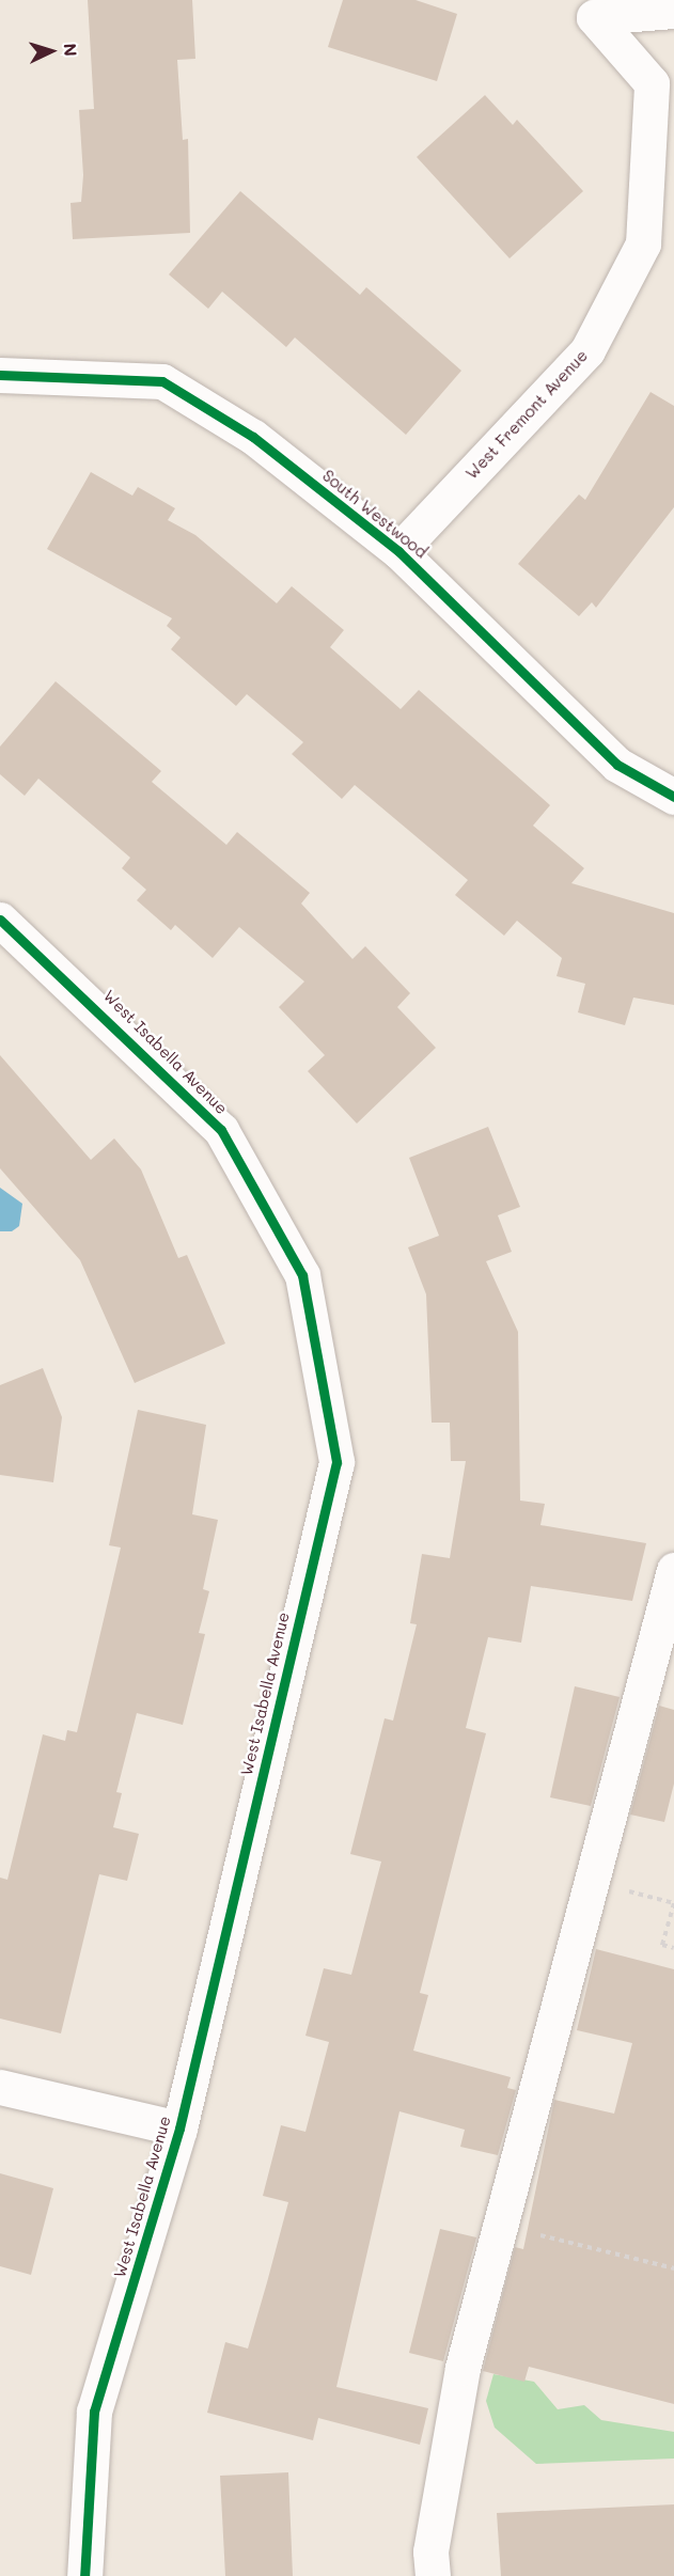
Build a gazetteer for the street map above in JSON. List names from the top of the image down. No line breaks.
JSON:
{"streets":{"street":["West Fremont Avenue","South Westwood","West Isabella Avenue"]},"crossings":[["West Fremont Avenue","South Westwood"]],"north":"right"}
